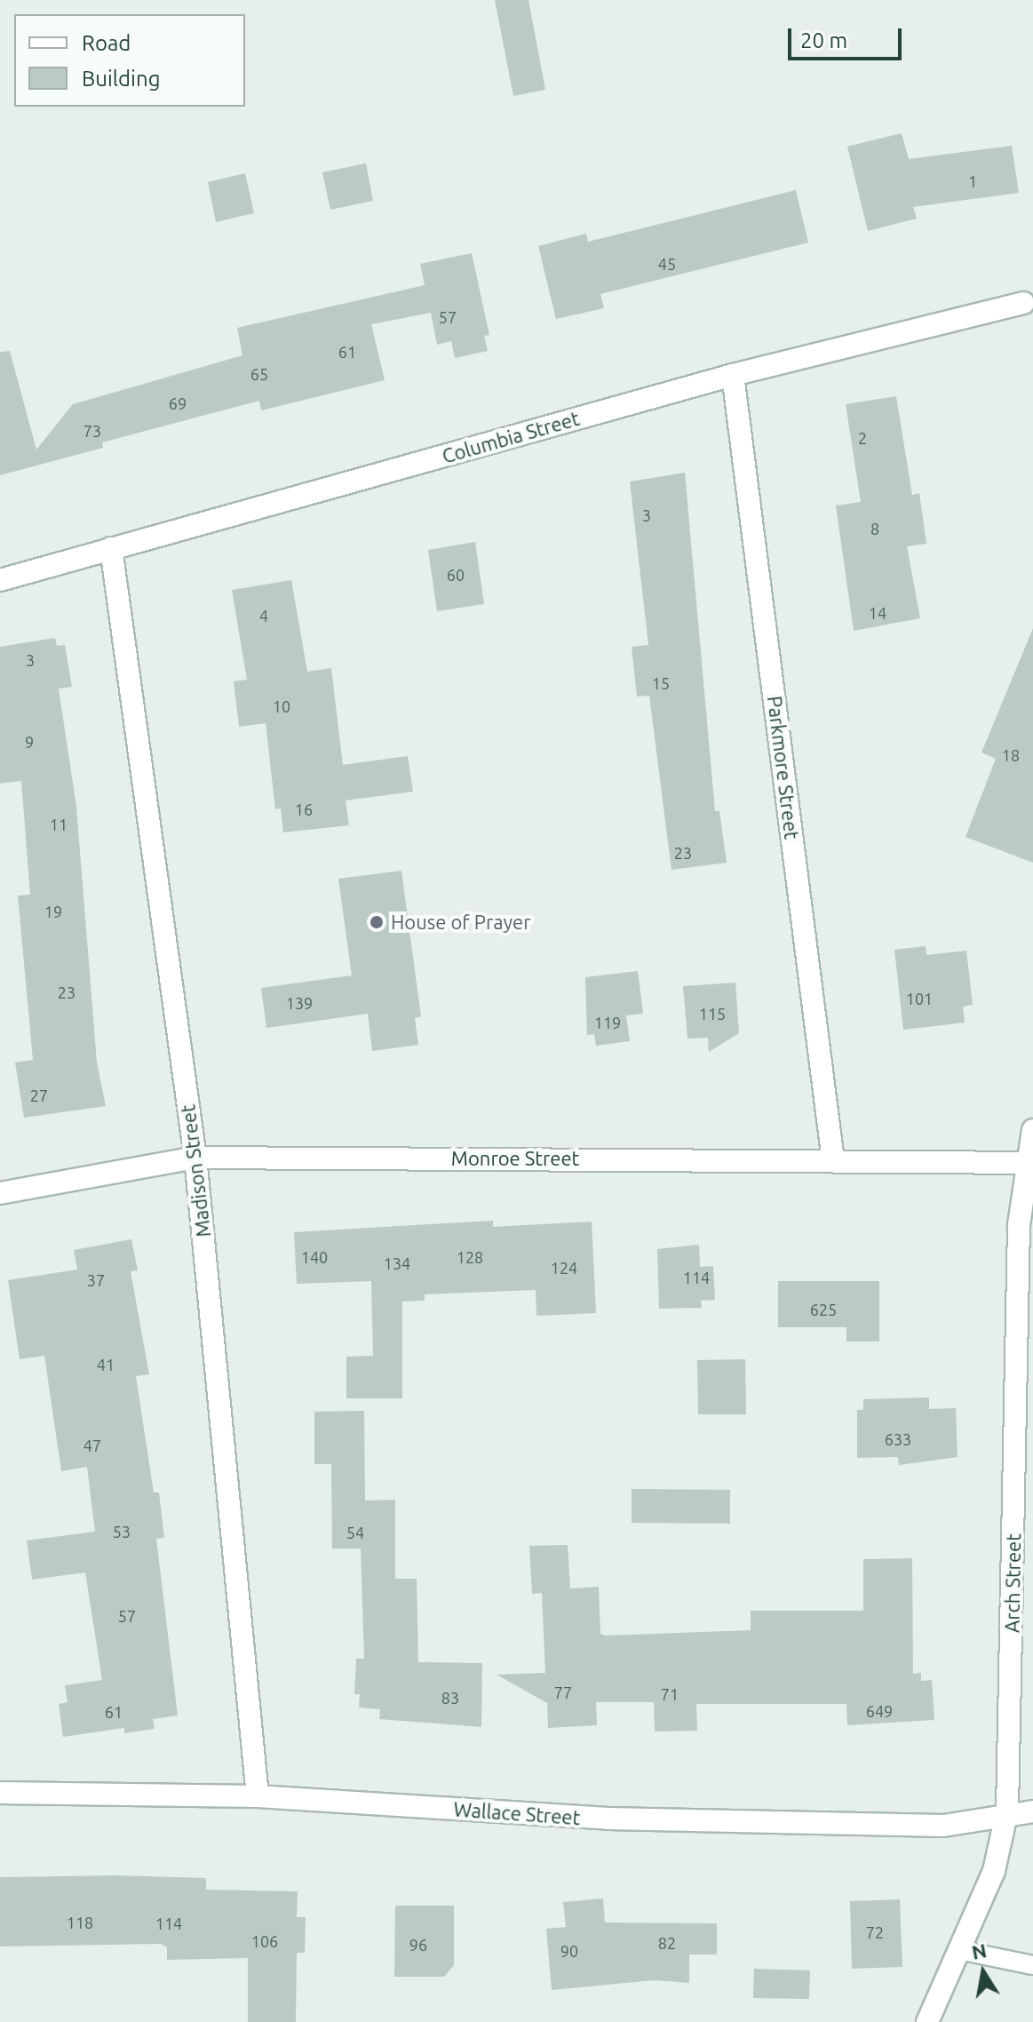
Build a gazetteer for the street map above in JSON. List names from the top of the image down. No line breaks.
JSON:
{"streets":{"street":["Columbia Street","Parkmore Street","Monroe Street","Madison Street","Arch Street","Wallace Street"]},"crossings":[["Columbia Street","Parkmore Street"],["Columbia Street","Madison Street"],["Parkmore Street","Monroe Street"],["Monroe Street","Madison Street"],["Monroe Street","Arch Street"],["Madison Street","Wallace Street"],["Arch Street","Wallace Street"]],"places":["House of Prayer"],"house_numbers":["1","45","57","61","65","69","73","2","3","8","60","14","4","3","15","10","9","18","16","11","23","19","23","101","139","115","119","27","140","128","134","124","114","37","625","41","633","47","53","54","57","77","71","83","649","61","118","114","72","106","82","96","90"],"legend":["Road","Building"],"scale_bar":"20 m","north":"top"}
